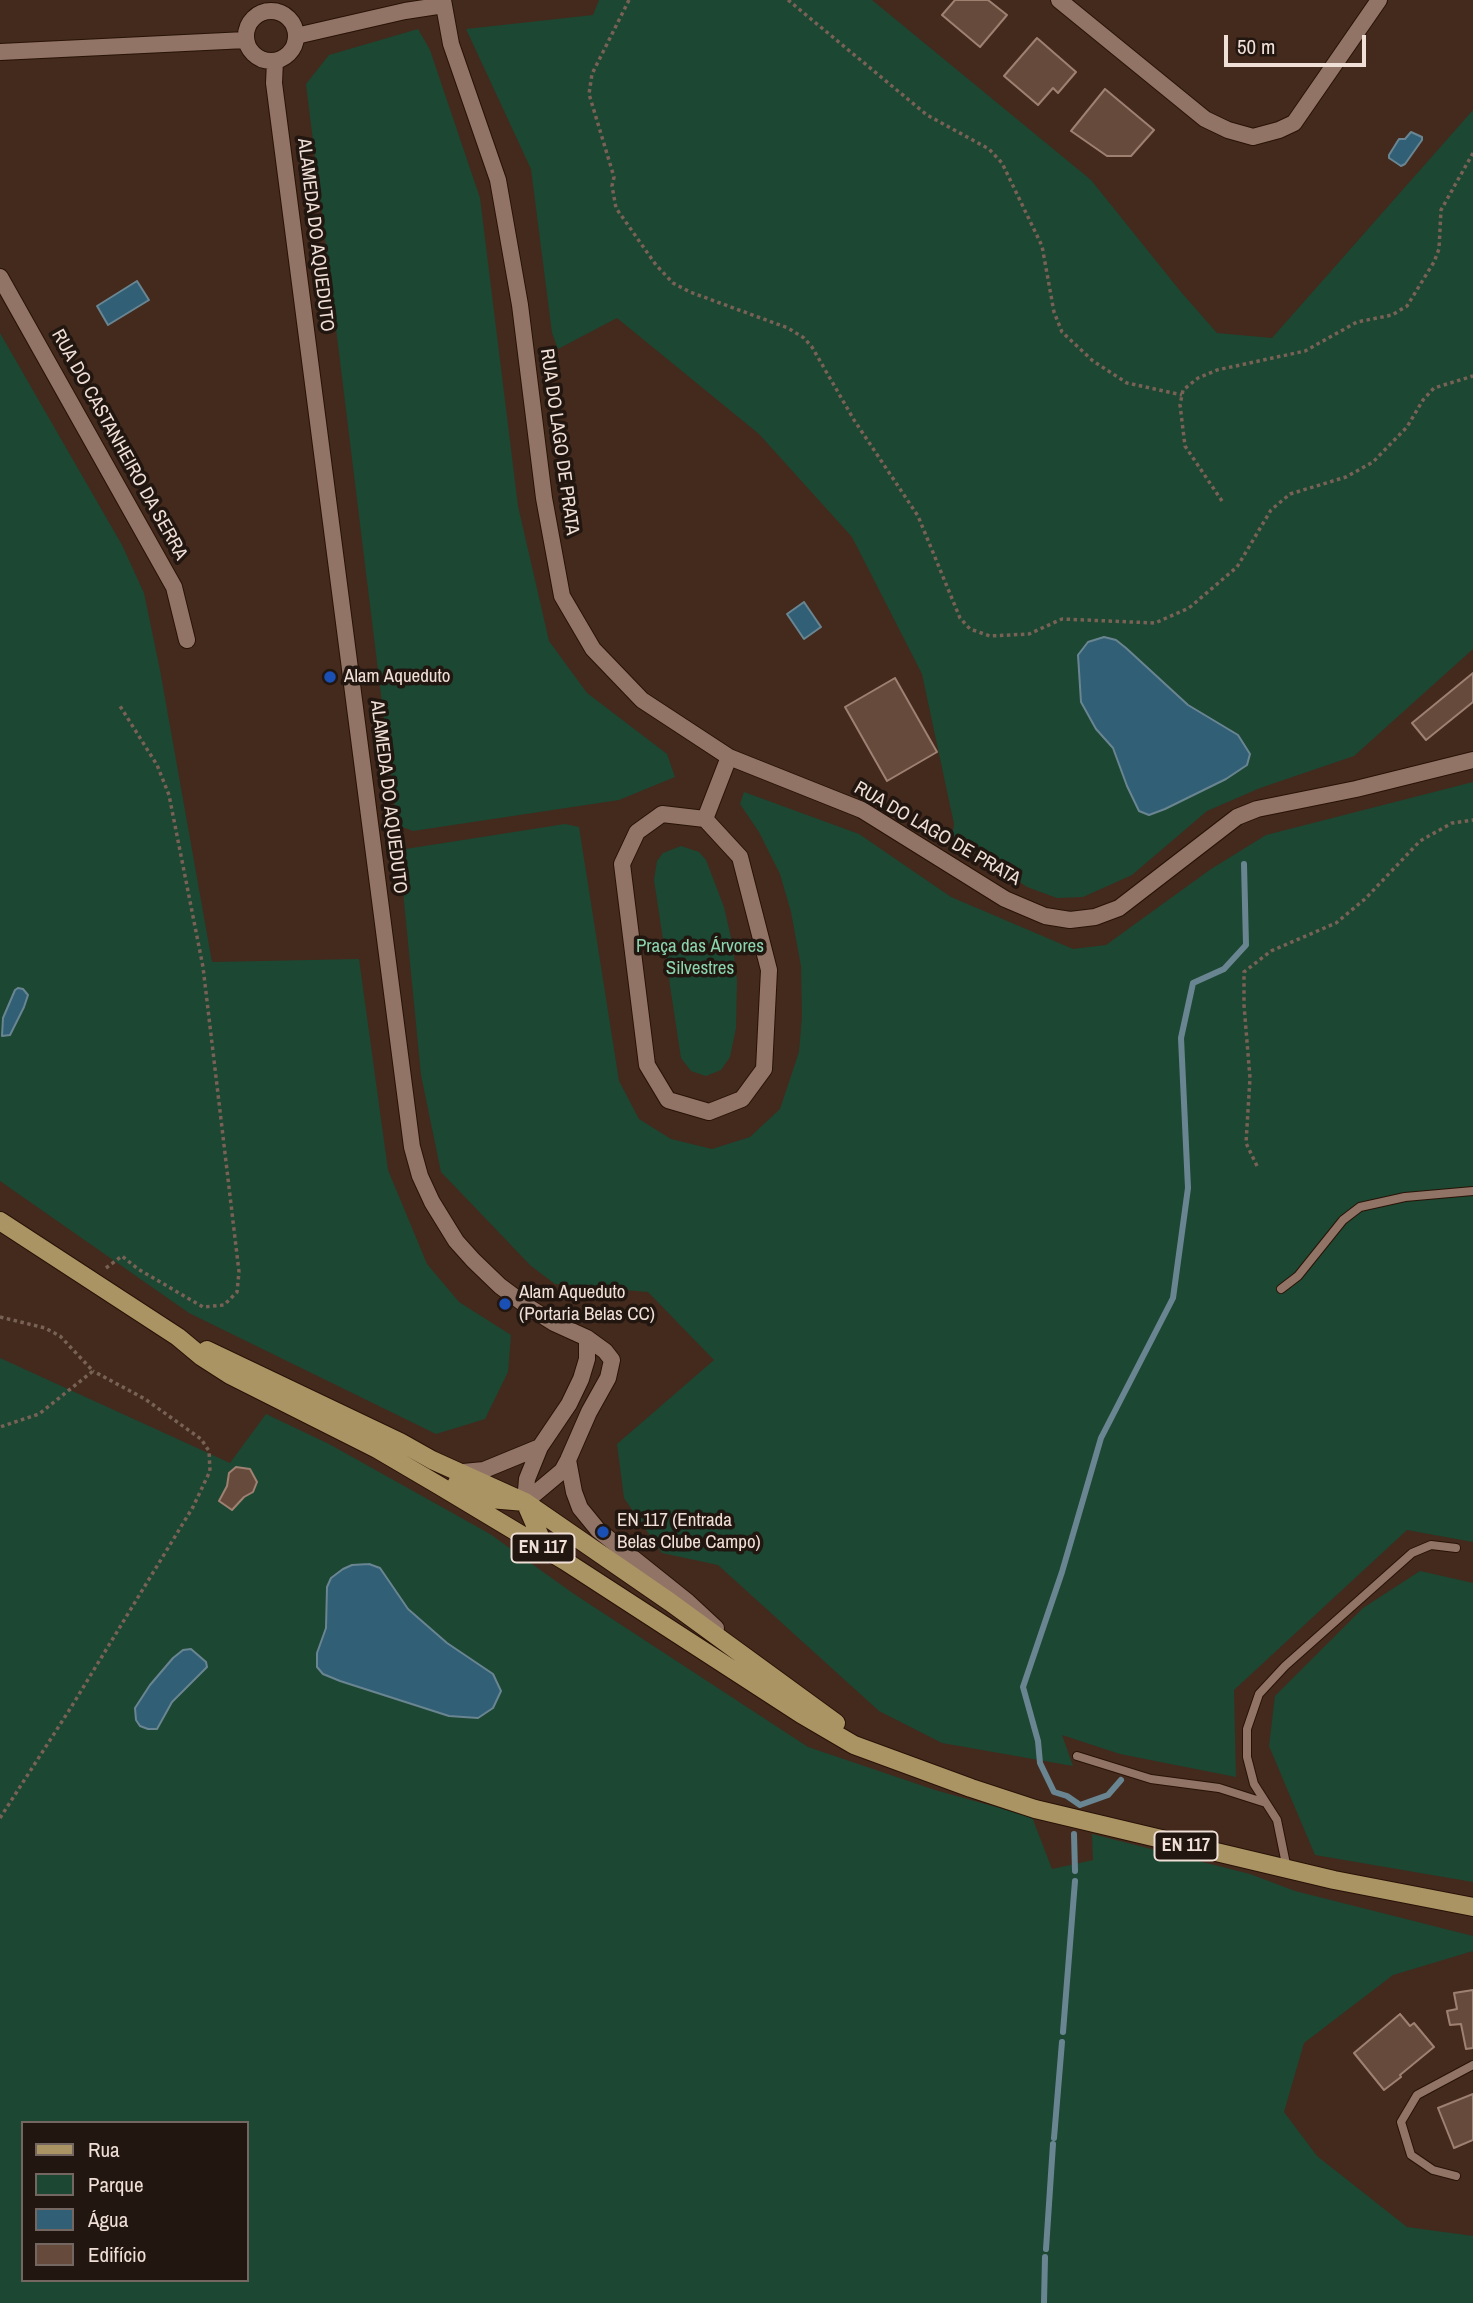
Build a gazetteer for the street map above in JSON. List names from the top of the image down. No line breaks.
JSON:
{"streets":{"main road":["EN 117"],"street":["ALAMEDA DO AQUEDUTO","RUA DO LAGO DE PRATA","RUA DO CASTANHEIRO DA SERRA"]},"crossings":[["ALAMEDA DO AQUEDUTO","EN 117"]],"parks":["Praça das Árvores Silvestres"],"places":["Alam Aqueduto","Alam Aqueduto (Portaria Belas CC)","EN 117 (Entrada Belas Clube Campo)"],"legend":["Rua","Parque","Água","Edifício"],"scale_bar":"50 m"}
